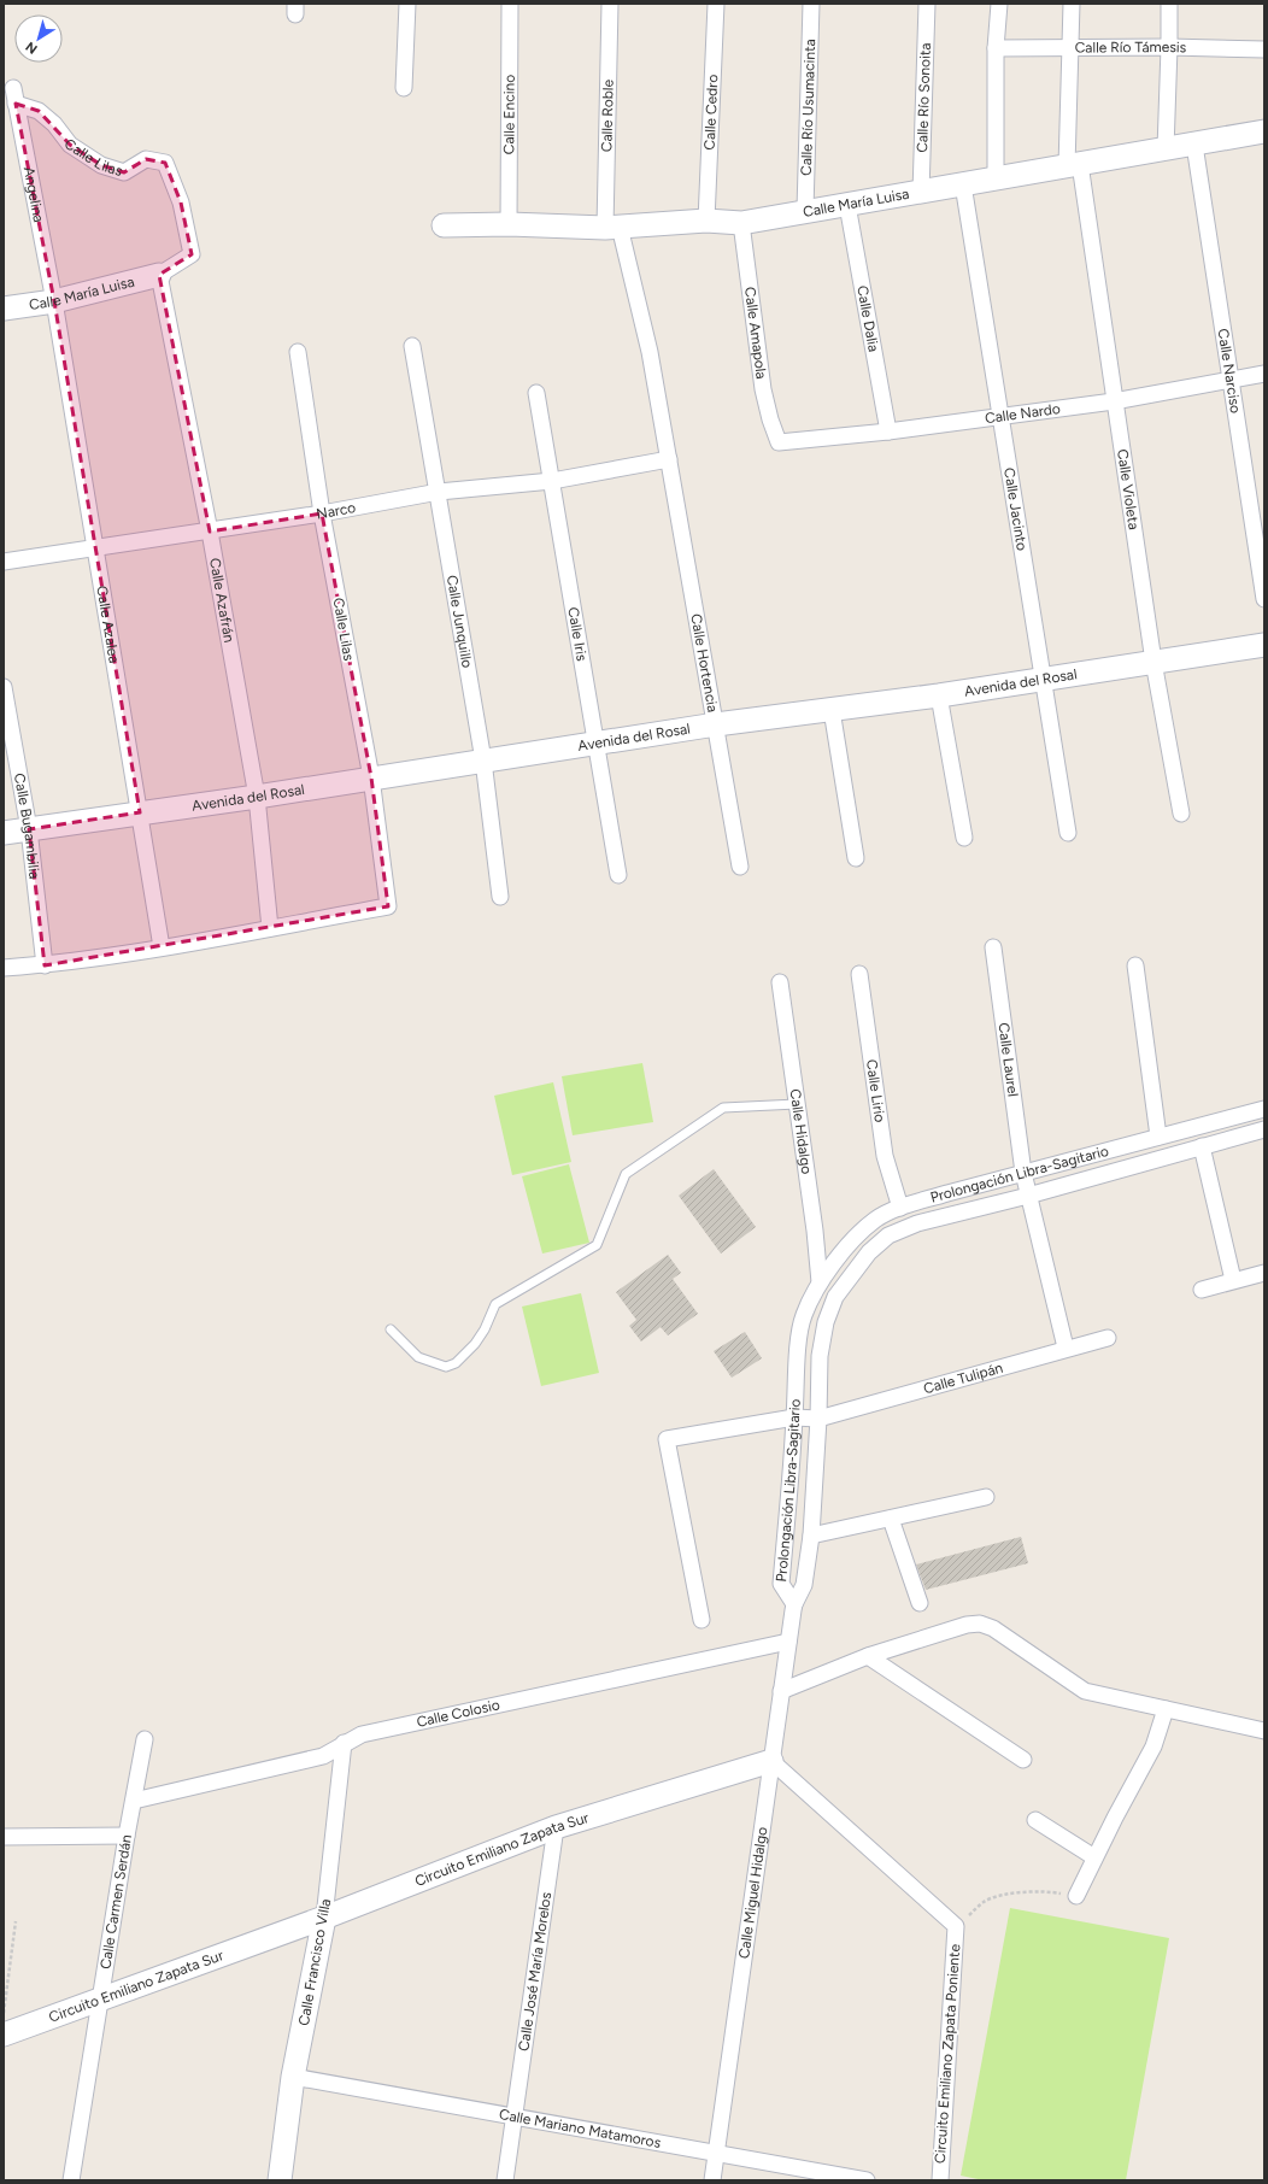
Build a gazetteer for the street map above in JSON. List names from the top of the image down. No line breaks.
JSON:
{"streets":{"street":["Calle Río Támesis","Calle Río Sonoita","Calle Río Usumacinta","Calle Cedro","Calle Encino","Calle Roble","Calle Lilas","Angelina","Calle María Luisa","Calle Dalia","Calle Amapola","Calle Narciso","Calle Nardo","Calle Violeta","Calle Jacinto","Narco","Calle Azafrán","Calle Junquillo","Calle Azalea","Calle Iris","Calle Hortencia","Avenida del Rosal","Calle Bugambilia","Calle Laurel","Calle Lirio","Calle Hidalgo","Prolongación Libra-Sagitario","Calle Tulipán","Calle Colosio","Circuito Emiliano Zapata Sur","Calle Miguel Hidalgo","Calle Carmen Serdán","Calle Francisco Villa","Calle José María Morelos","Circuito Emiliano Zapata Poniente","Calle Mariano Matamoros"]},"crossings":[["Calle Río Támesis","Calle Violeta"],["Calle Río Sonoita","Calle María Luisa"],["Calle Río Usumacinta","Calle María Luisa"],["Calle Cedro","Calle María Luisa"],["Calle Encino","Calle María Luisa"],["Calle Roble","Calle María Luisa"],["Calle Lilas","Angelina"],["Calle Lilas","Calle María Luisa"],["Calle Lilas","Narco"],["Calle Lilas","Calle Azafrán"],["Calle Lilas","Avenida del Rosal"],["Angelina","Calle María Luisa"],["Angelina","Calle Azalea"],["Calle María Luisa","Calle Dalia"],["Calle María Luisa","Calle Amapola"],["Calle María Luisa","Calle Narciso"],["Calle María Luisa","Calle Violeta"],["Calle María Luisa","Calle Jacinto"],["Calle María Luisa","Calle Azafrán"],["Calle María Luisa","Calle Azalea"],["Calle Dalia","Calle Nardo"],["Calle Amapola","Calle Nardo"],["Calle Narciso","Calle Nardo"],["Calle Nardo","Calle Violeta"],["Calle Nardo","Calle Jacinto"],["Calle Violeta","Avenida del Rosal"],["Calle Jacinto","Avenida del Rosal"],["Narco","Calle Azafrán"],["Narco","Calle Junquillo"],["Narco","Calle Azalea"],["Narco","Calle Iris"],["Narco","Calle Hortencia"],["Calle Azafrán","Avenida del Rosal"],["Calle Junquillo","Avenida del Rosal"],["Calle Azalea","Avenida del Rosal"],["Calle Iris","Avenida del Rosal"],["Calle Hortencia","Avenida del Rosal"],["Avenida del Rosal","Calle Bugambilia"],["Calle Laurel","Prolongación Libra-Sagitario"],["Calle Laurel","Calle Tulipán"],["Calle Lirio","Prolongación Libra-Sagitario"],["Calle Hidalgo","Prolongación Libra-Sagitario"],["Prolongación Libra-Sagitario","Calle Tulipán"],["Prolongación Libra-Sagitario","Calle Miguel Hidalgo"],["Calle Colosio","Calle Miguel Hidalgo"],["Calle Colosio","Calle Carmen Serdán"],["Calle Colosio","Calle Francisco Villa"],["Circuito Emiliano Zapata Sur","Calle Miguel Hidalgo"],["Circuito Emiliano Zapata Sur","Calle Carmen Serdán"],["Circuito Emiliano Zapata Sur","Calle Francisco Villa"],["Circuito Emiliano Zapata Sur","Calle José María Morelos"],["Calle Miguel Hidalgo","Calle Mariano Matamoros"],["Calle Francisco Villa","Calle Mariano Matamoros"],["Calle José María Morelos","Calle Mariano Matamoros"]],"north":"bottom left"}
